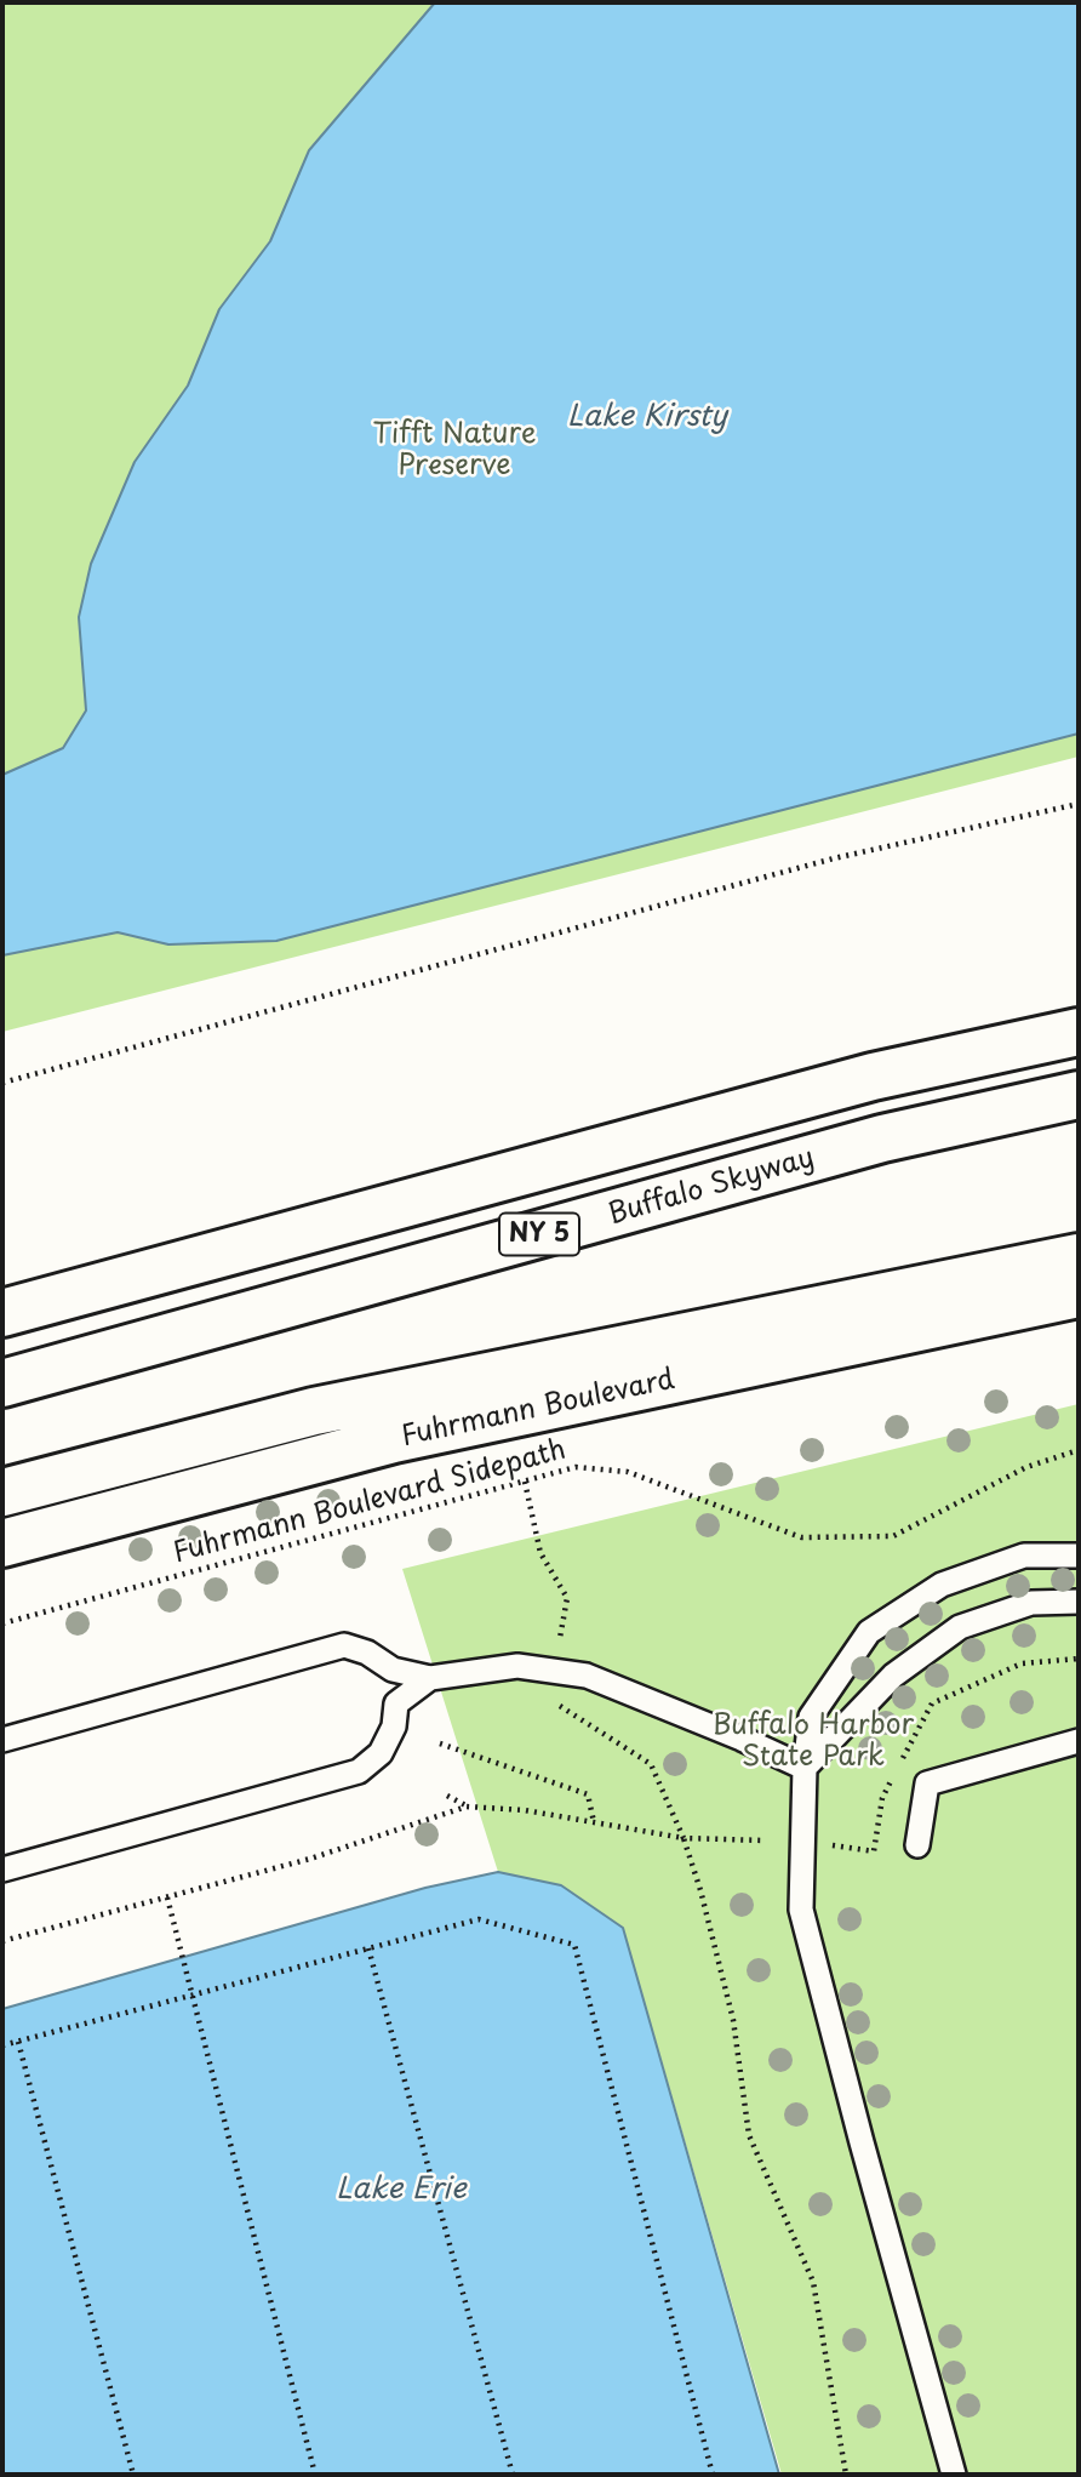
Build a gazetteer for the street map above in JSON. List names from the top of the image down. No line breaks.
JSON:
{"streets":{"main road":["Buffalo Skyway","NY 5","Fuhrmann Boulevard"],"path":["Fuhrmann Boulevard Sidepath"]},"water":["Lake Kirsty","Lake Erie"],"parks":["Tifft Nature Preserve","Buffalo Harbor State Park"]}
